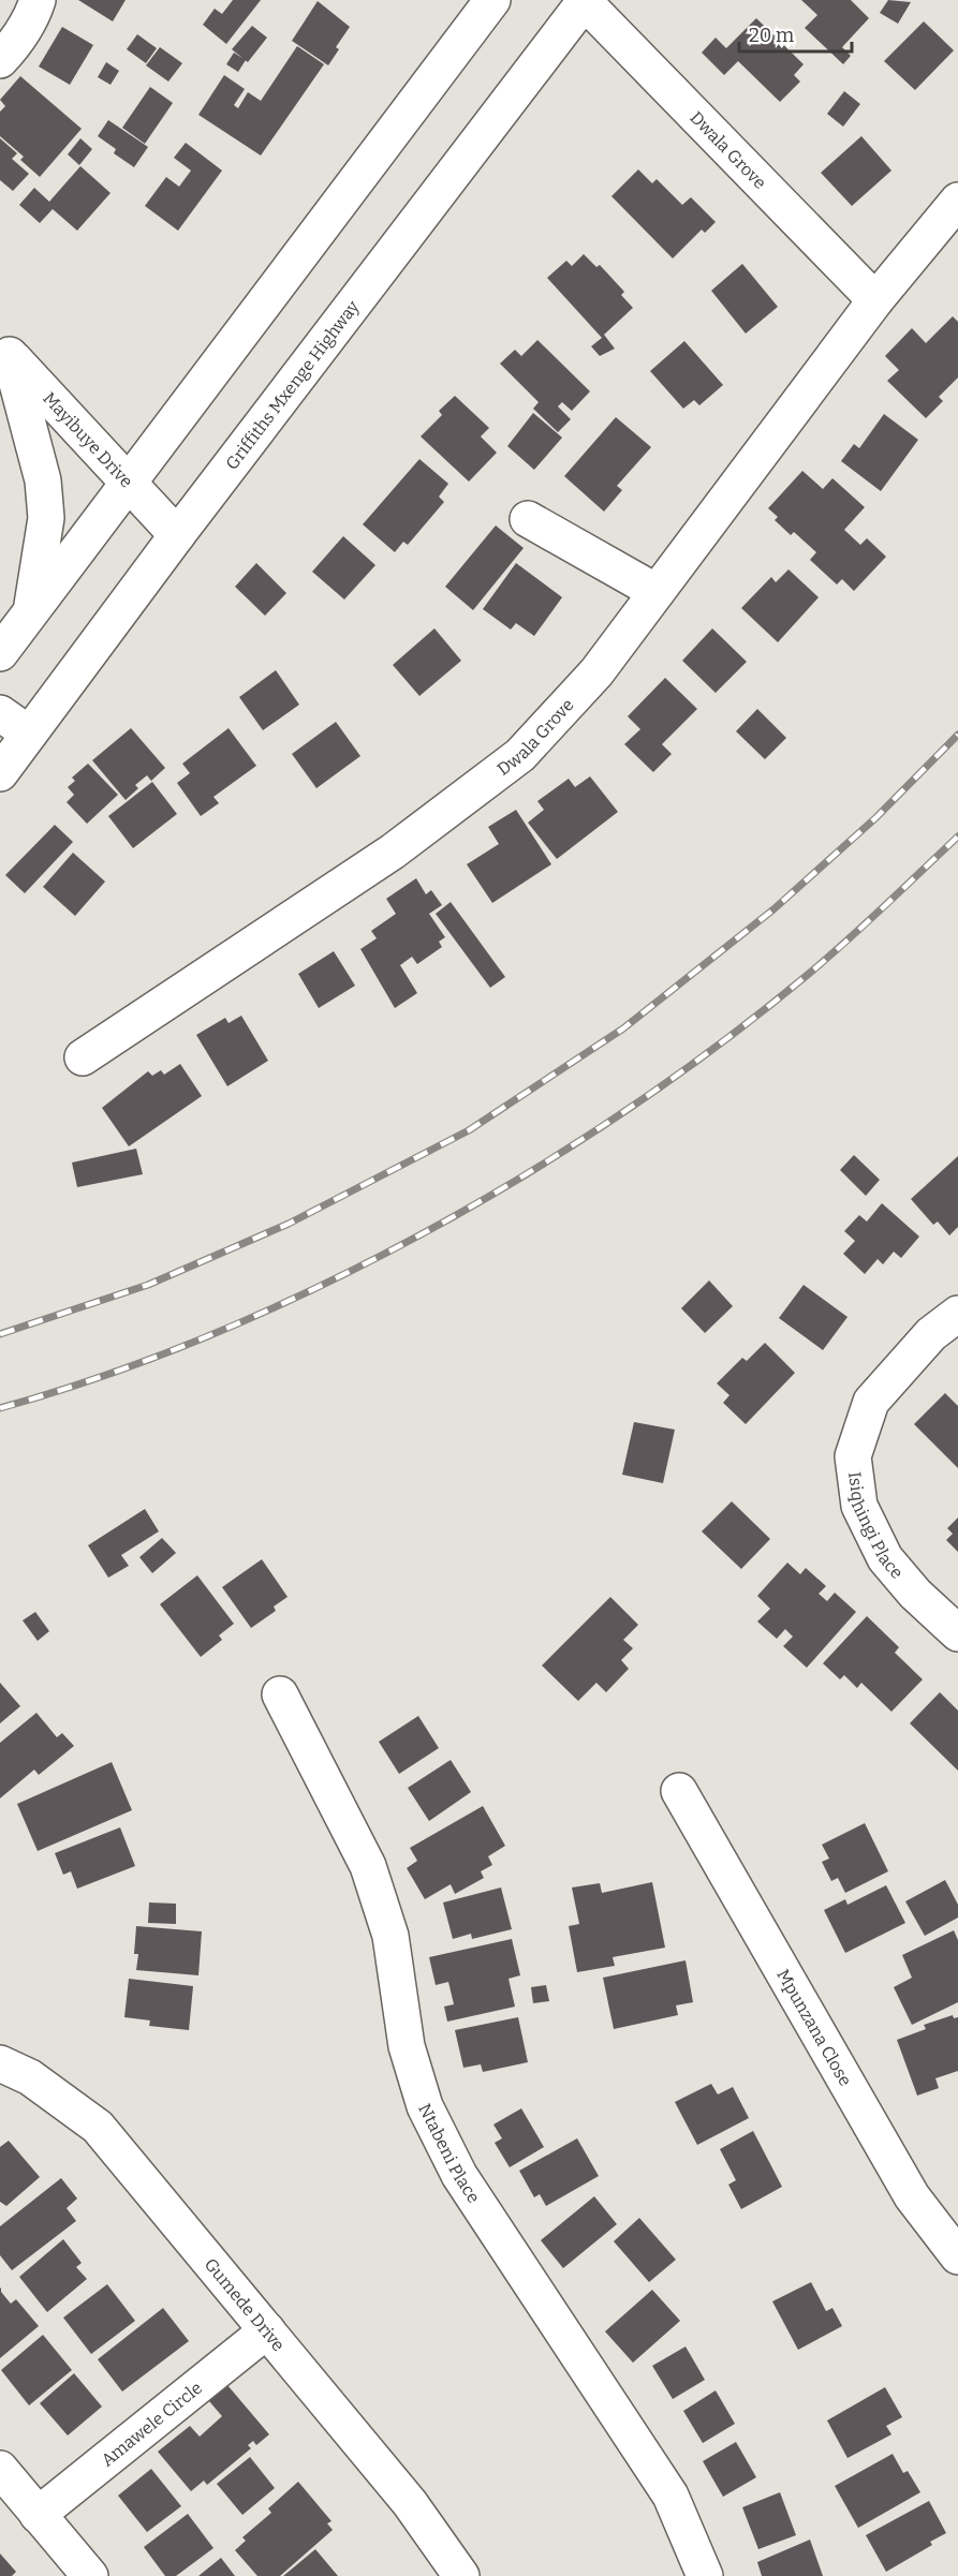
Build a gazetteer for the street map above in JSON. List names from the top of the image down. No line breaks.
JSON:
{"streets":{"street":["Dwala Grove","Griffiths Mxenge Highway","Mayibuye Drive","Isiqhingi Place","Mpunzana Close","Ntabeni Place","Gumede Drive","Amawele Circle"]},"crossings":[["Dwala Grove","Griffiths Mxenge Highway"],["Griffiths Mxenge Highway","Mayibuye Drive"],["Gumede Drive","Amawele Circle"]],"scale_bar":"20 m"}
